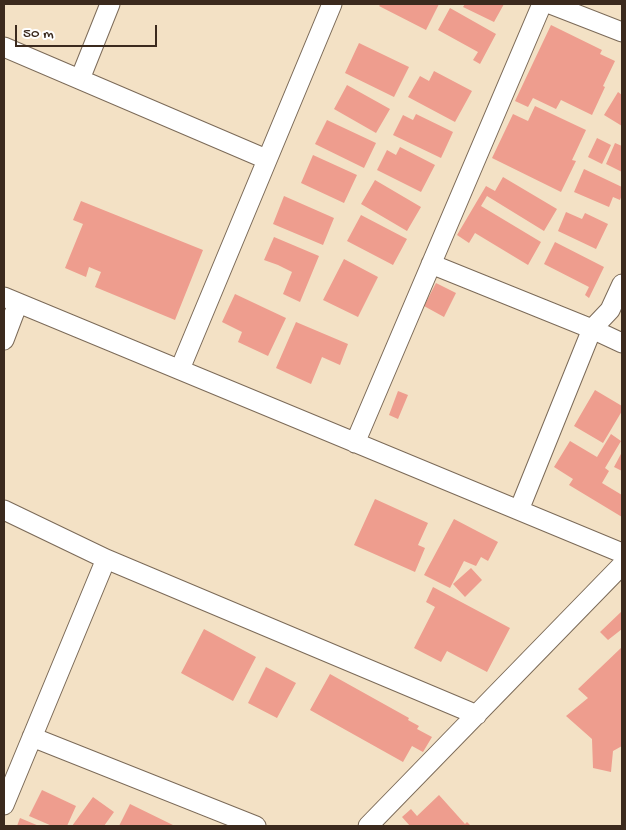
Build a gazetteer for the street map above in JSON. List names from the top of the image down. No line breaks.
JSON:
{"scale_bar":"50 m"}
